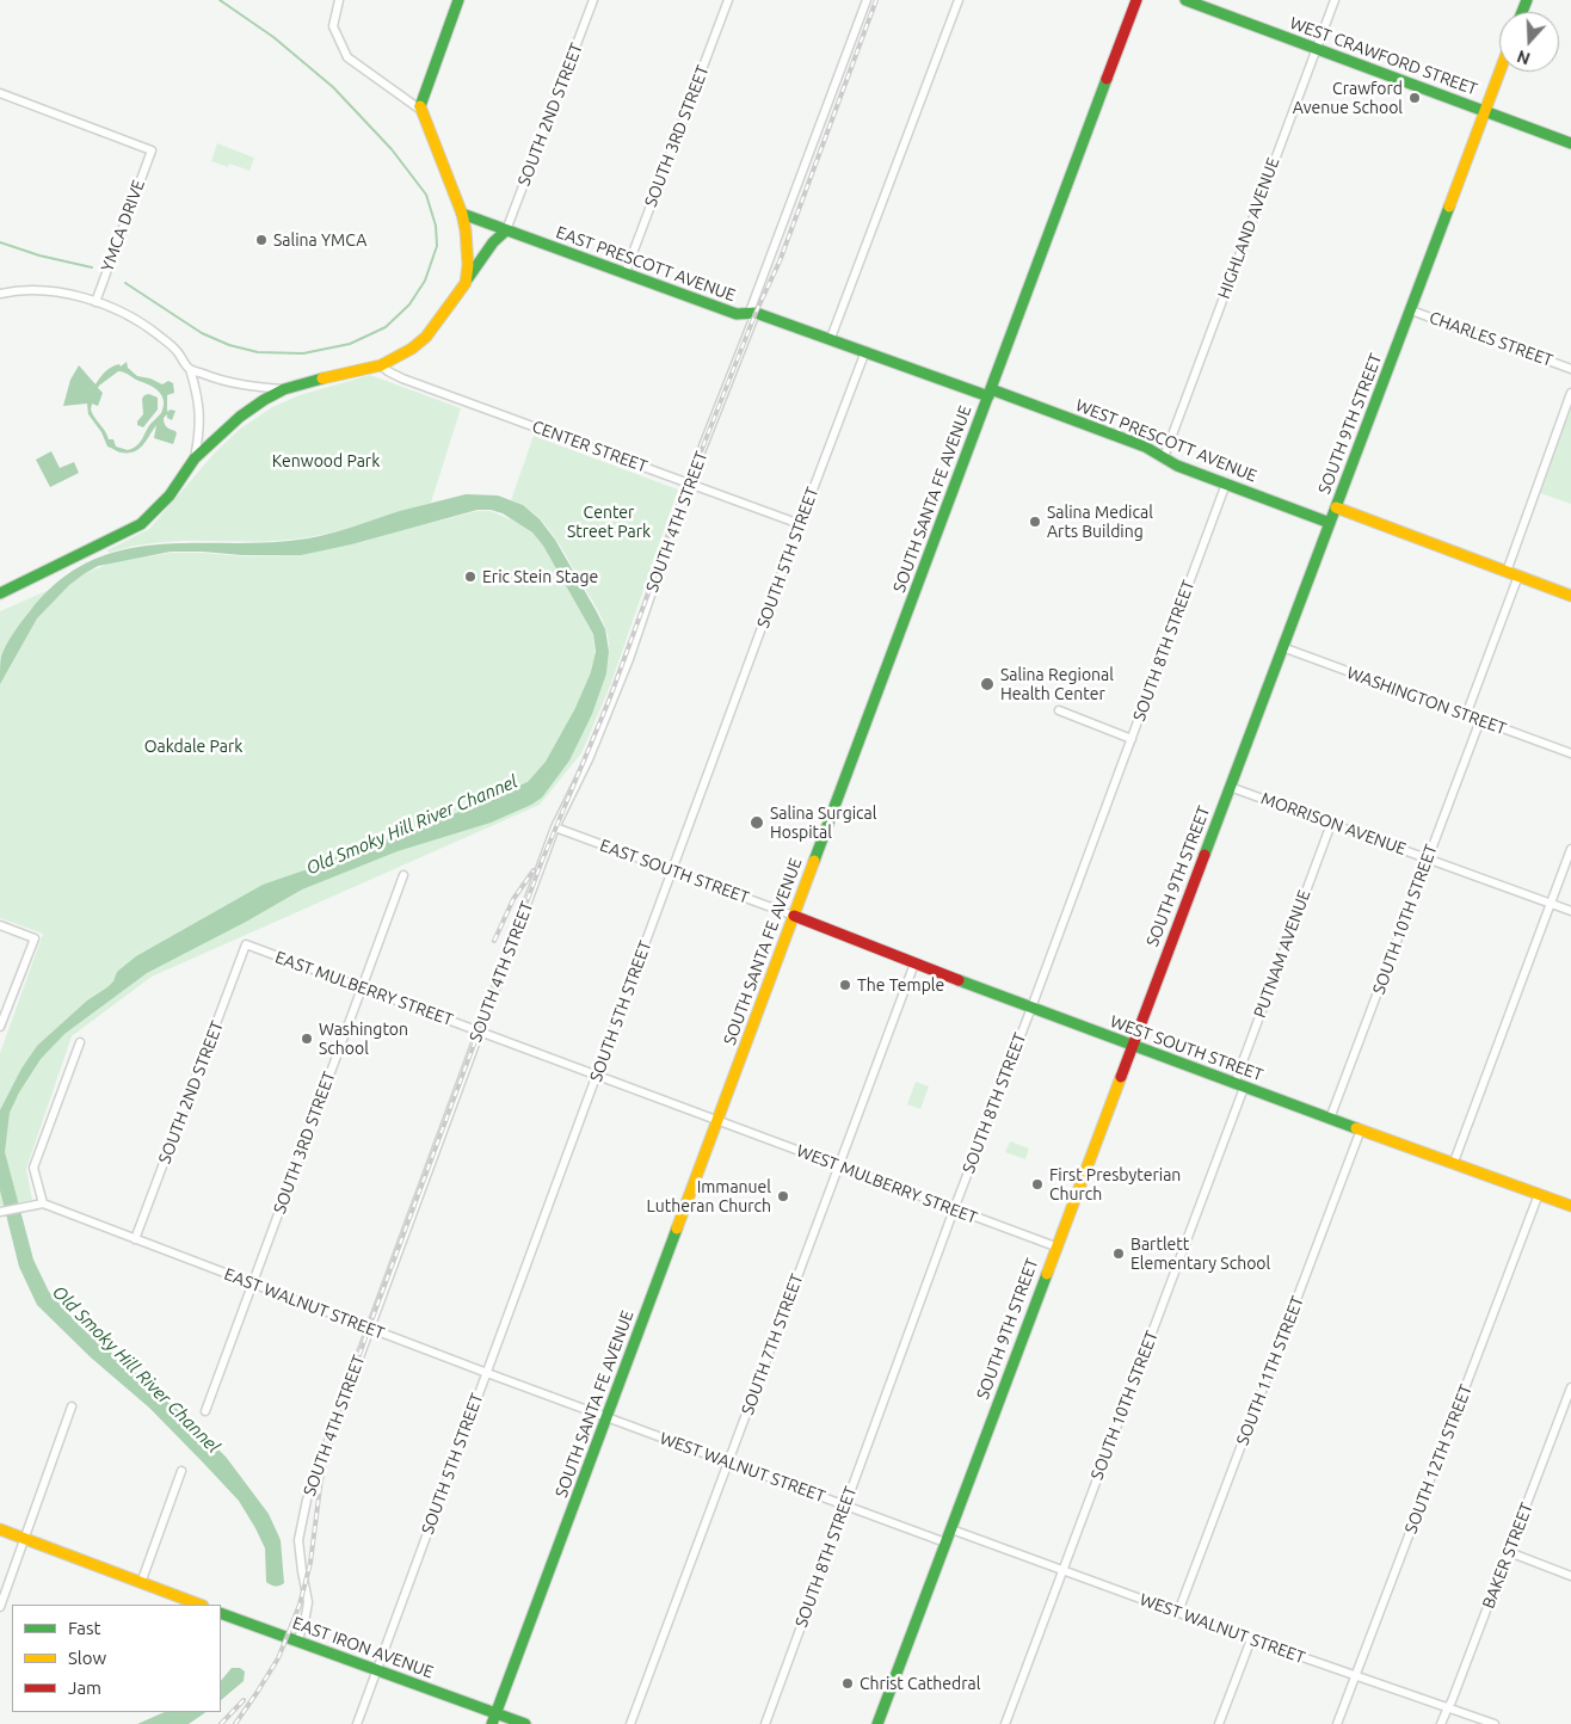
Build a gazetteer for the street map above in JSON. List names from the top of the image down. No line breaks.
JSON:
{"streets":{"main road":["WEST CRAWFORD STREET","EAST PRESCOTT AVENUE","SOUTH 9TH STREET","WEST PRESCOTT AVENUE","SOUTH SANTA FE AVENUE","WEST SOUTH STREET","EAST IRON AVENUE"],"street":["SOUTH 2ND STREET","SOUTH 3RD STREET","YMCA DRIVE","HIGHLAND AVENUE","CHARLES STREET","CENTER STREET","SOUTH 4TH STREET","SOUTH 5TH STREET","SOUTH 8TH STREET","WASHINGTON STREET","MORRISON AVENUE","EAST SOUTH STREET","SOUTH 10TH STREET","PUTNAM AVENUE","EAST MULBERRY STREET","WEST MULBERRY STREET","EAST WALNUT STREET","SOUTH 7TH STREET","SOUTH 11TH STREET","SOUTH 12TH STREET","WEST WALNUT STREET","BAKER STREET"]},"crossings":[["WEST CRAWFORD STREET","HIGHLAND AVENUE"],["WEST CRAWFORD STREET","SOUTH 9TH STREET"],["SOUTH 2ND STREET","EAST PRESCOTT AVENUE"],["SOUTH 2ND STREET","EAST MULBERRY STREET"],["SOUTH 2ND STREET","EAST WALNUT STREET"],["SOUTH 3RD STREET","EAST PRESCOTT AVENUE"],["SOUTH 3RD STREET","EAST MULBERRY STREET"],["SOUTH 3RD STREET","EAST WALNUT STREET"],["HIGHLAND AVENUE","WEST PRESCOTT AVENUE"],["EAST PRESCOTT AVENUE","WEST PRESCOTT AVENUE"],["EAST PRESCOTT AVENUE","SOUTH SANTA FE AVENUE"],["EAST PRESCOTT AVENUE","SOUTH 4TH STREET"],["EAST PRESCOTT AVENUE","SOUTH 5TH STREET"],["CHARLES STREET","SOUTH 9TH STREET"],["SOUTH 9TH STREET","WEST PRESCOTT AVENUE"],["SOUTH 9TH STREET","WASHINGTON STREET"],["SOUTH 9TH STREET","MORRISON AVENUE"],["SOUTH 9TH STREET","WEST SOUTH STREET"],["SOUTH 9TH STREET","WEST MULBERRY STREET"],["SOUTH 9TH STREET","WEST WALNUT STREET"],["WEST PRESCOTT AVENUE","SOUTH SANTA FE AVENUE"],["WEST PRESCOTT AVENUE","SOUTH 8TH STREET"],["CENTER STREET","SOUTH 4TH STREET"],["CENTER STREET","SOUTH 5TH STREET"],["SOUTH SANTA FE AVENUE","EAST SOUTH STREET"],["SOUTH SANTA FE AVENUE","EAST MULBERRY STREET"],["SOUTH SANTA FE AVENUE","WEST SOUTH STREET"],["SOUTH SANTA FE AVENUE","WEST MULBERRY STREET"],["SOUTH SANTA FE AVENUE","EAST WALNUT STREET"],["SOUTH SANTA FE AVENUE","WEST WALNUT STREET"],["SOUTH SANTA FE AVENUE","EAST IRON AVENUE"],["SOUTH 4TH STREET","EAST SOUTH STREET"],["SOUTH 4TH STREET","EAST MULBERRY STREET"],["SOUTH 4TH STREET","EAST WALNUT STREET"],["SOUTH 4TH STREET","EAST IRON AVENUE"],["SOUTH 5TH STREET","EAST SOUTH STREET"],["SOUTH 5TH STREET","EAST MULBERRY STREET"],["SOUTH 5TH STREET","EAST WALNUT STREET"],["SOUTH 5TH STREET","EAST IRON AVENUE"],["SOUTH 8TH STREET","WEST SOUTH STREET"],["SOUTH 8TH STREET","WEST MULBERRY STREET"],["SOUTH 8TH STREET","WEST WALNUT STREET"],["WASHINGTON STREET","SOUTH 10TH STREET"],["MORRISON AVENUE","SOUTH 10TH STREET"],["MORRISON AVENUE","PUTNAM AVENUE"],["EAST SOUTH STREET","WEST SOUTH STREET"],["SOUTH 10TH STREET","PUTNAM AVENUE"],["SOUTH 10TH STREET","WEST SOUTH STREET"],["SOUTH 10TH STREET","WEST WALNUT STREET"],["PUTNAM AVENUE","WEST SOUTH STREET"],["EAST MULBERRY STREET","WEST MULBERRY STREET"],["WEST SOUTH STREET","SOUTH 7TH STREET"],["WEST SOUTH STREET","SOUTH 11TH STREET"],["WEST SOUTH STREET","SOUTH 12TH STREET"],["WEST MULBERRY STREET","SOUTH 7TH STREET"],["EAST WALNUT STREET","WEST WALNUT STREET"],["SOUTH 7TH STREET","WEST WALNUT STREET"],["SOUTH 11TH STREET","WEST WALNUT STREET"],["SOUTH 12TH STREET","WEST WALNUT STREET"],["WEST WALNUT STREET","BAKER STREET"]],"water":["Old Smoky Hill River Channel"],"parks":["Kenwood Park","Center Street Park","Oakdale Park"],"places":["Crawford Avenue School","Salina YMCA","Salina Medical Arts Building","Eric Stein Stage","Salina Regional Health Center","Salina Surgical Hospital","The Temple","Washington School","First Presbyterian Church","Immanuel Lutheran Church","Bartlett Elementary School","Christ Cathedral"],"legend":["Fast","Slow","Jam"],"north":"bottom"}
